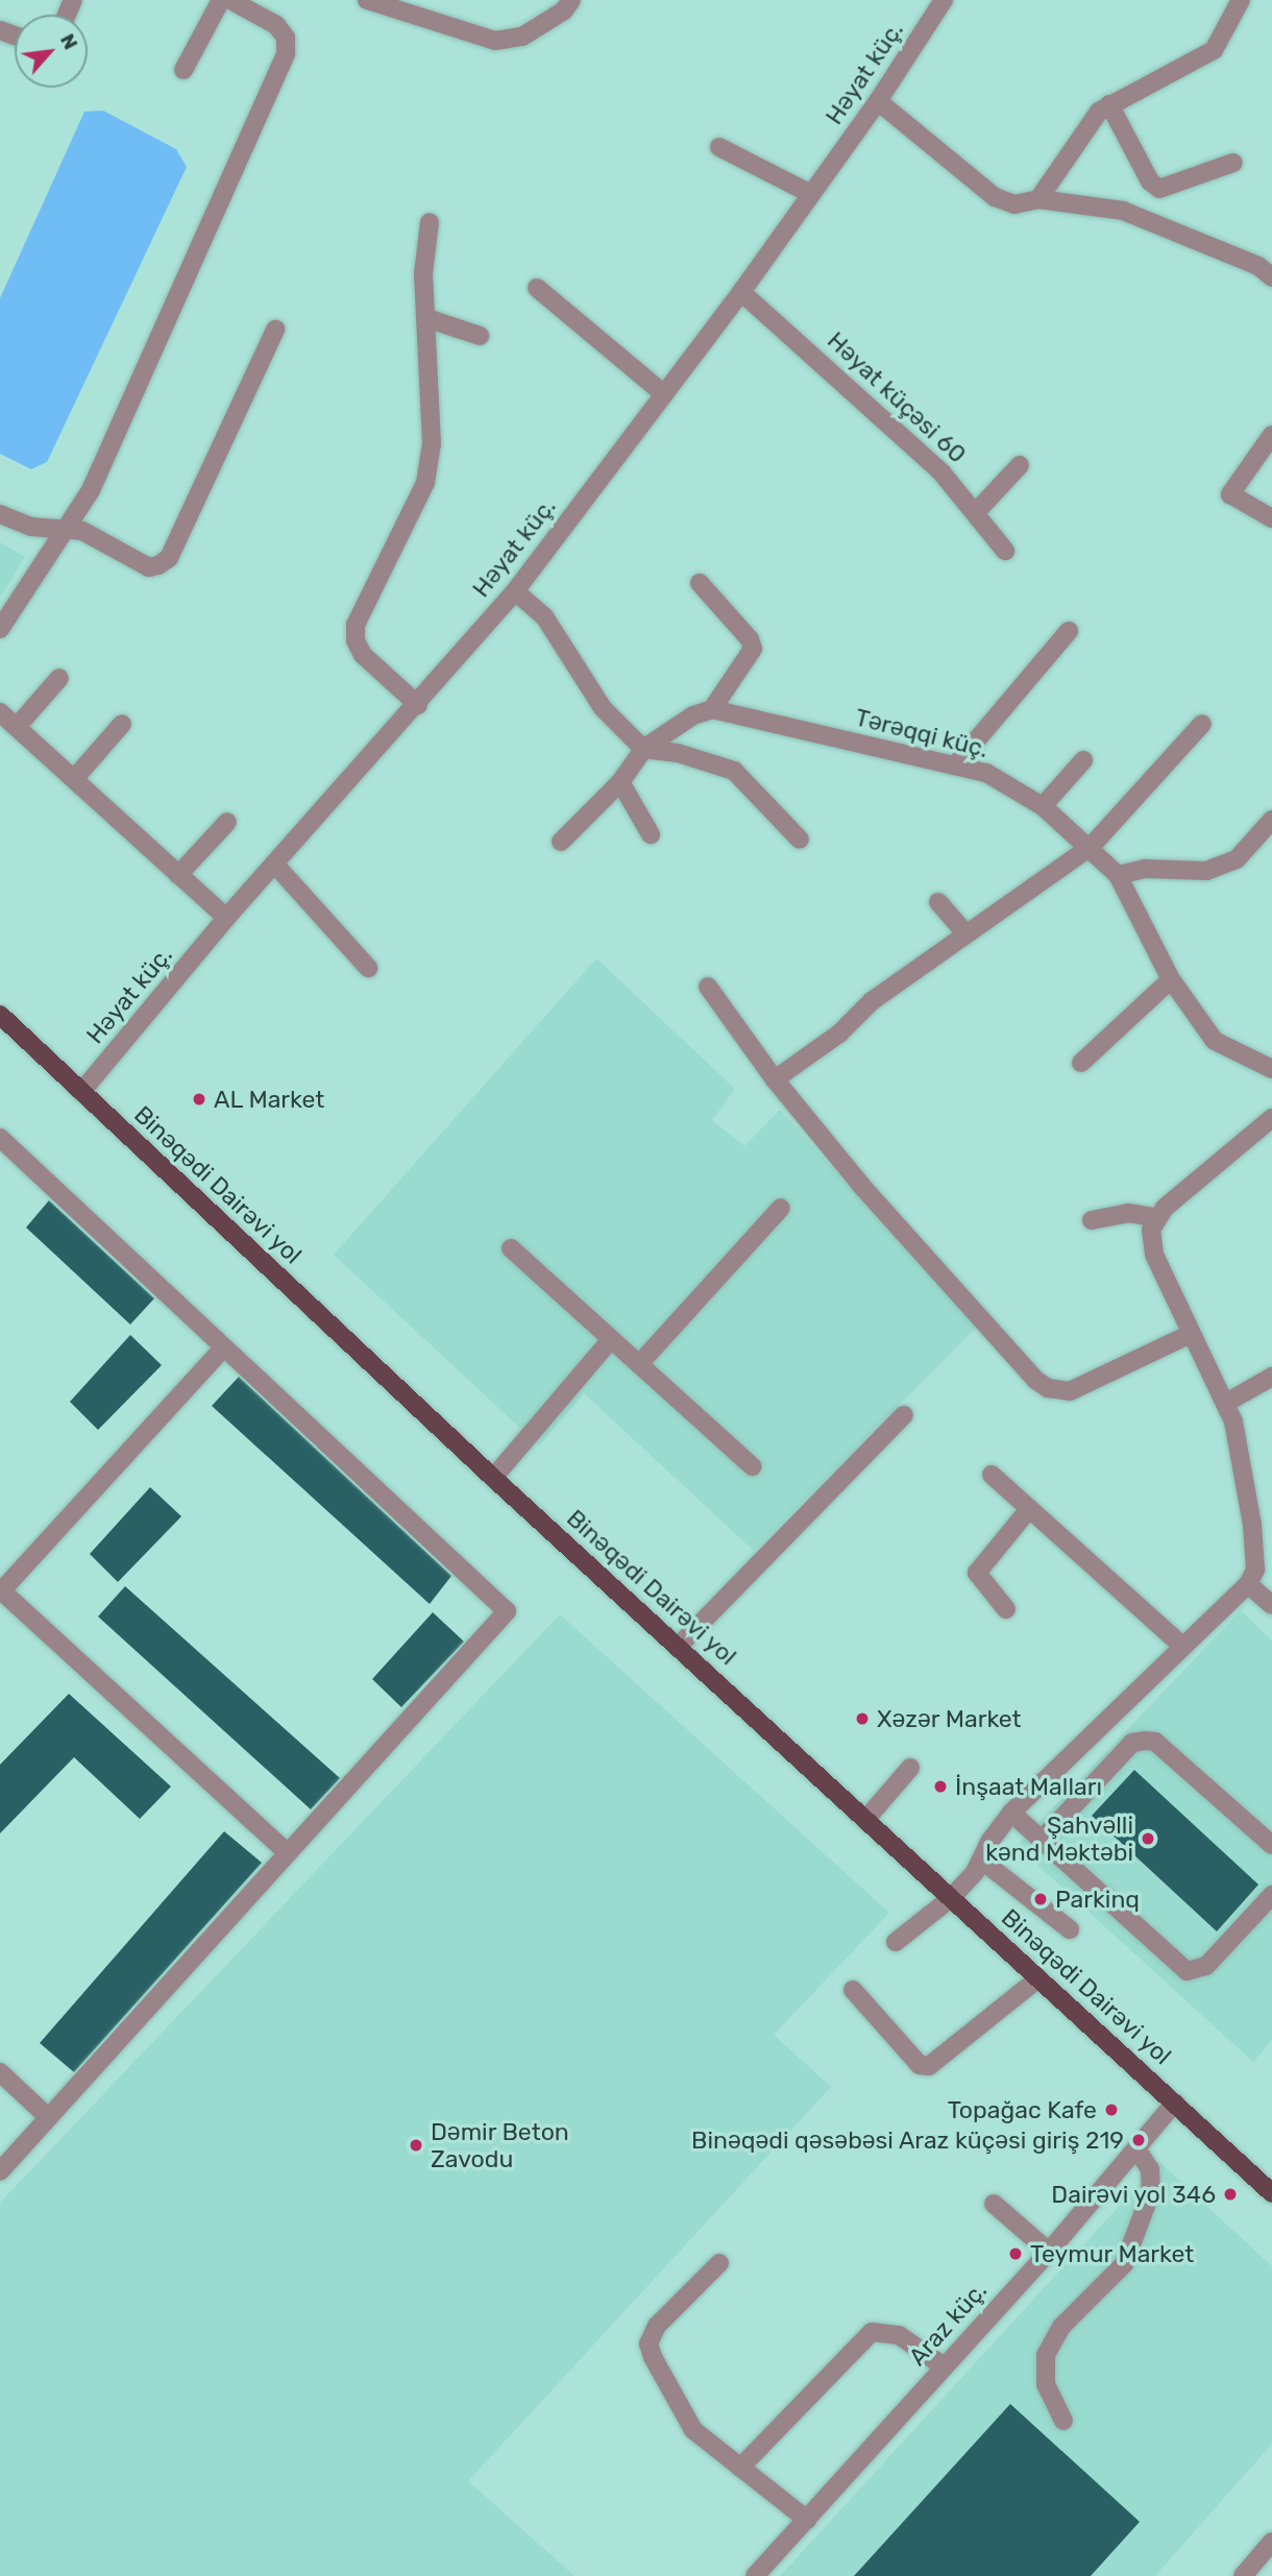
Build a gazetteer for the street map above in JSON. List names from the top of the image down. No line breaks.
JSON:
{"streets":{"main road":["Binəqədi Dairəvi yol"],"street":["Həyat küç.","Həyat küçəsi 60","Tərəqqi küç.","Araz küç."]},"crossings":[["Həyat küç.","Həyat küçəsi 60"],["Həyat küç.","Binəqədi Dairəvi yol"],["Binəqədi Dairəvi yol","Araz küç."]],"places":["AL Market","Xəzər Market","İnşaat Malları","Şahvəlli kənd Məktəbi","Parkinq","Topağac Kafe","Binəqədi qəsəbəsi Araz küçəsi giriş 219","Dəmir Beton Zavodu","Dairəvi yol 346","Teymur Market"],"north":"top right"}
